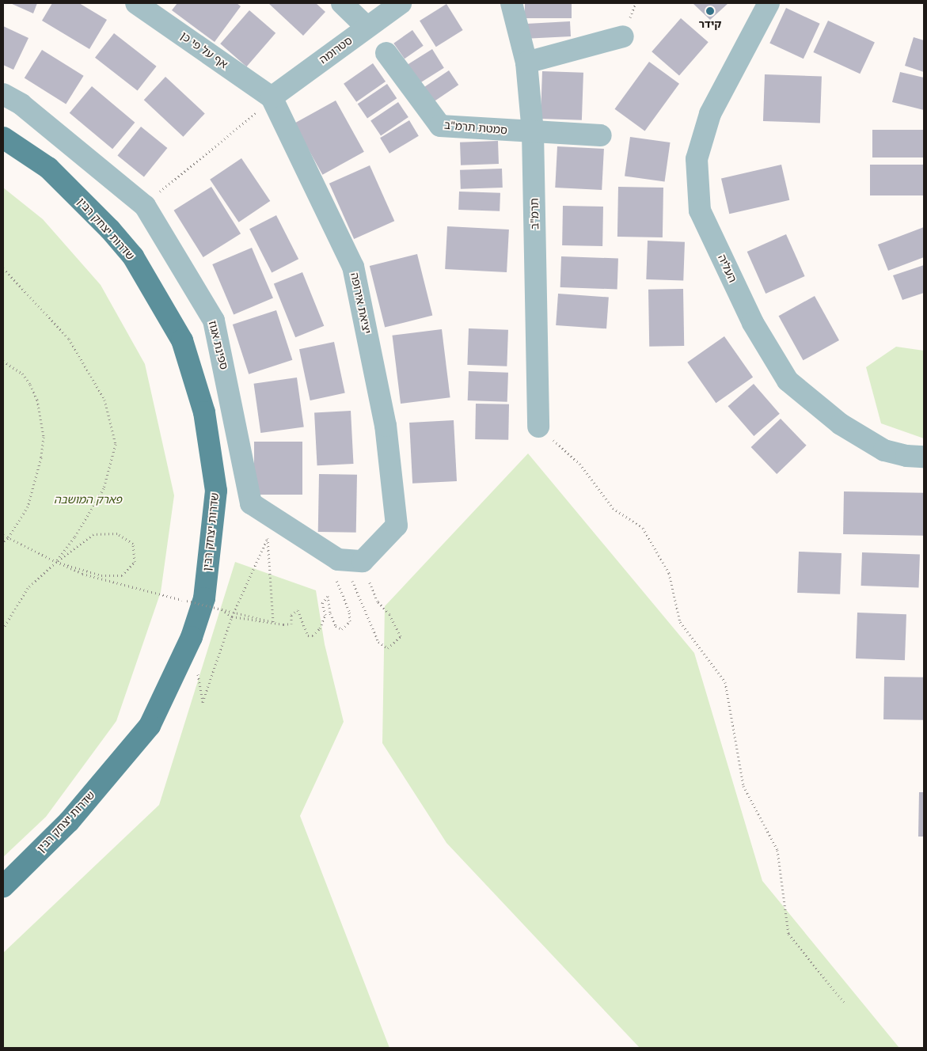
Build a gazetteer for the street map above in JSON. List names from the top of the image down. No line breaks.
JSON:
{"streets":{"main road":["שדרות יצחק רבין"],"street":["אף על פי כן","סטרומה","סמטת תרמ\"ב","תרמ\"ב","העליה","יציאת אירופה","ספינת אגוז"]},"crossings":[["אף על פי כן","סטרומה"],["אף על פי כן","יציאת אירופה"],["סטרומה","יציאת אירופה"],["סמטת תרמ\"ב","תרמ\"ב"],["יציאת אירופה","ספינת אגוז"]],"parks":["פארק המושבה"],"places":["קידר"]}
